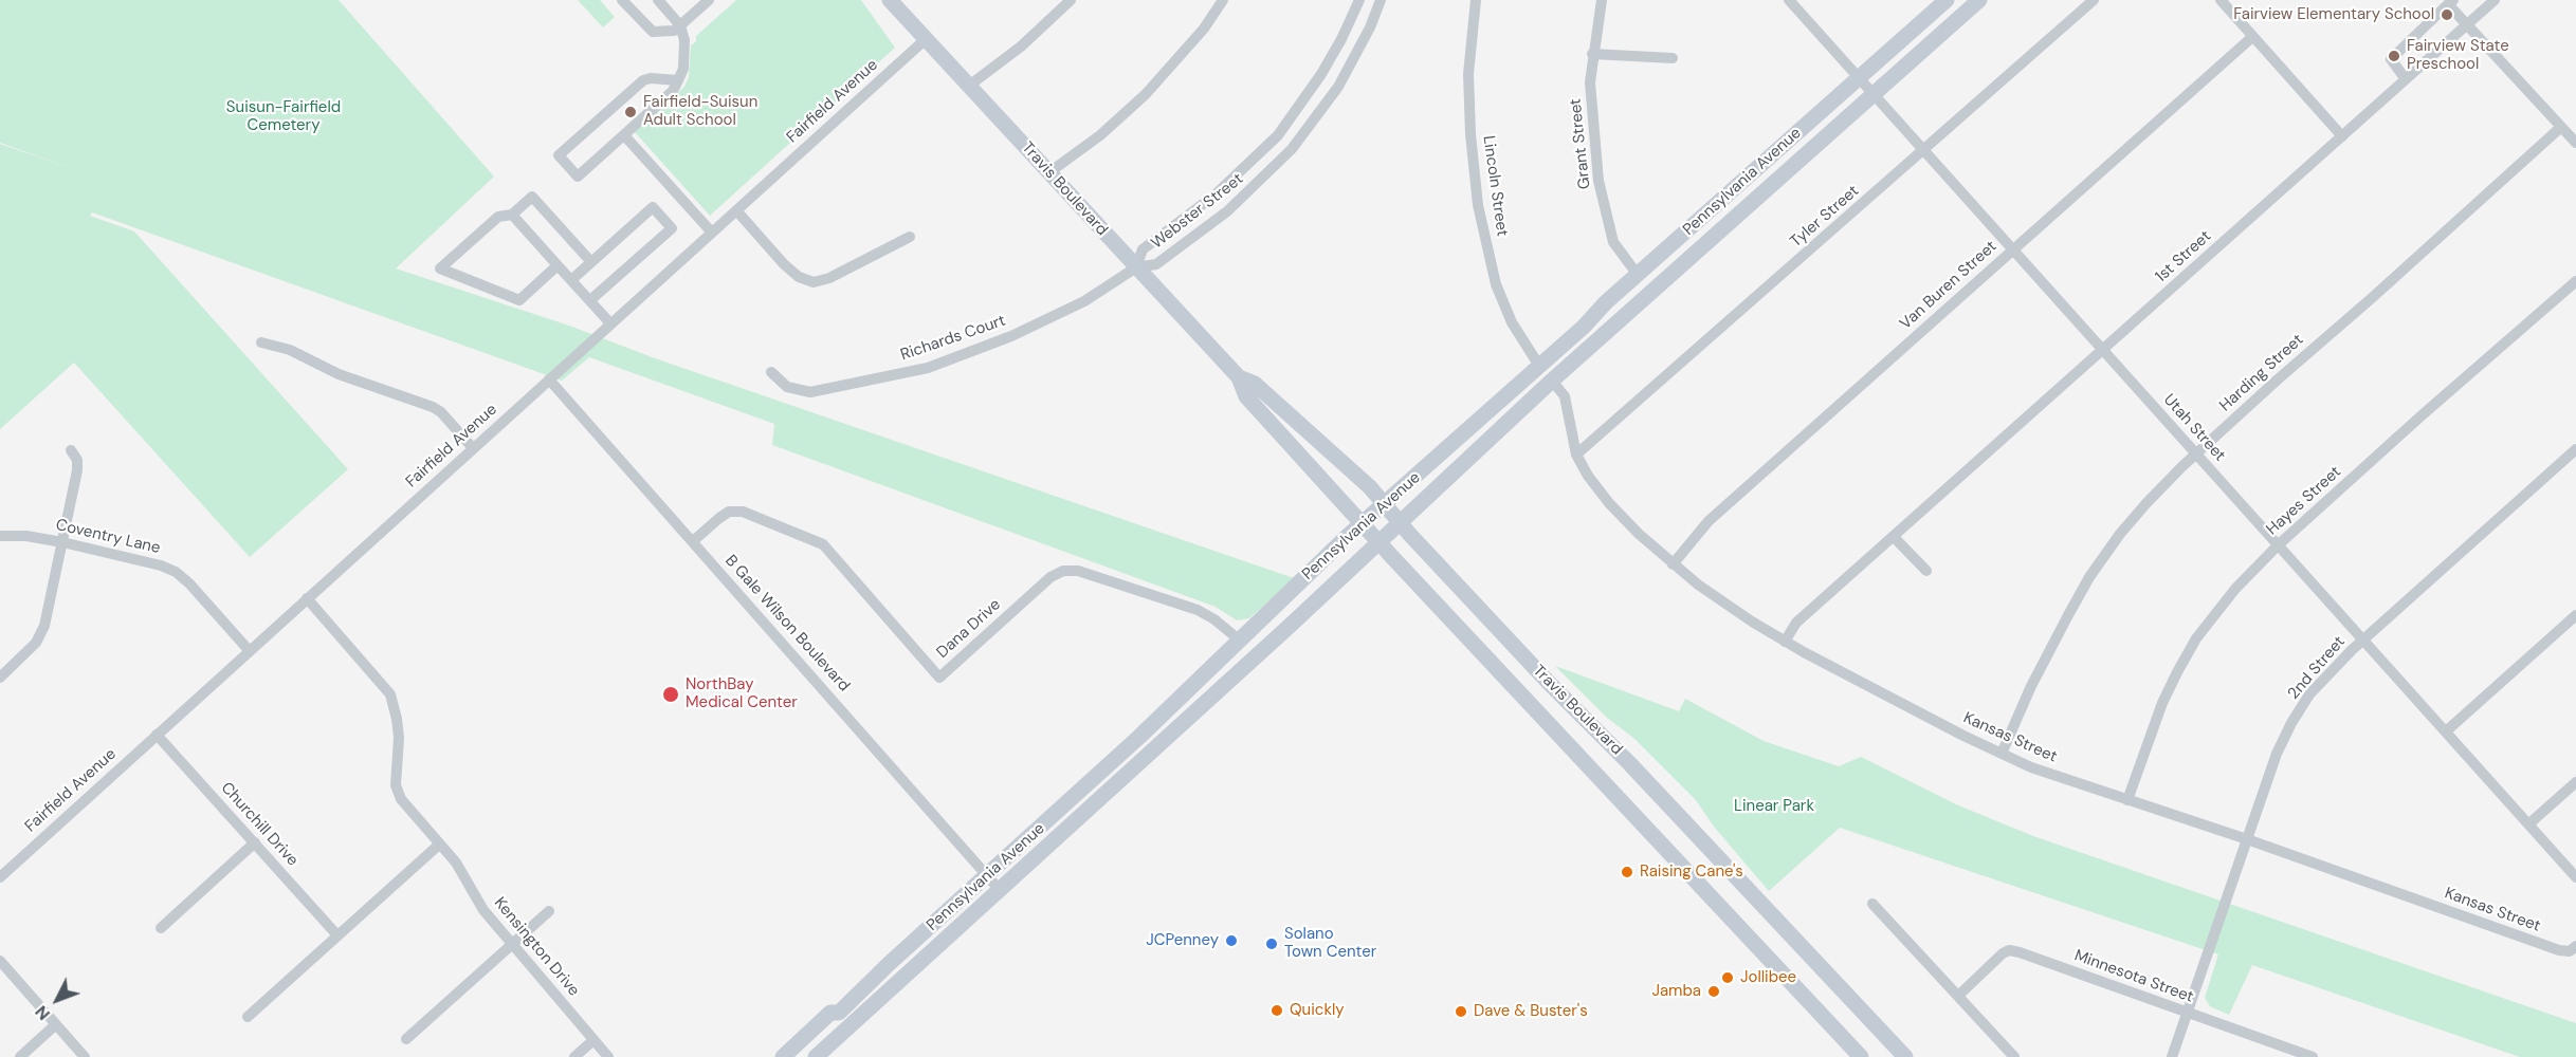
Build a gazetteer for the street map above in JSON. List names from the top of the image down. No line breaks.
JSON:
{"streets":{"main road":["Pennsylvania Avenue","Travis Boulevard"],"street":["Fairfield Avenue","Grant Street","Lincoln Street","Webster Street","Tyler Street","1st Street","Van Buren Street","Richards Court","Harding Street","Utah Street","Hayes Street","Coventry Lane","B Gale Wilson Boulevard","Dana Drive","2nd Street","Kansas Street","Churchill Drive","Kensington Drive","Minnesota Street"]},"crossings":[["Fairfield Avenue","Travis Boulevard"],["Fairfield Avenue","Coventry Lane"],["Fairfield Avenue","B Gale Wilson Boulevard"],["Fairfield Avenue","Churchill Drive"],["Fairfield Avenue","Kensington Drive"],["Grant Street","Pennsylvania Avenue"],["Pennsylvania Avenue","Lincoln Street"],["Pennsylvania Avenue","Travis Boulevard"],["Pennsylvania Avenue","Utah Street"],["Pennsylvania Avenue","B Gale Wilson Boulevard"],["Pennsylvania Avenue","Dana Drive"],["Pennsylvania Avenue","Kansas Street"],["Travis Boulevard","Webster Street"],["Travis Boulevard","Richards Court"],["Webster Street","Richards Court"],["Tyler Street","Utah Street"],["Tyler Street","Kansas Street"],["1st Street","Utah Street"],["1st Street","Kansas Street"],["Van Buren Street","Utah Street"],["Van Buren Street","Kansas Street"],["Harding Street","Utah Street"],["Harding Street","Kansas Street"],["Utah Street","Hayes Street"],["Utah Street","2nd Street"],["Hayes Street","Kansas Street"],["B Gale Wilson Boulevard","Dana Drive"],["2nd Street","Kansas Street"],["2nd Street","Minnesota Street"]],"parks":["Suisun-Fairfield Cemetery","Linear Park"],"places":["Fairview Elementary School","Fairview State Preschool","Fairfield-Suisun Adult School","NorthBay Medical Center","Raising Cane's","JCPenney","Solano Town Center","Jollibee","Jamba","Quickly","Dave & Buster's"],"north":"bottom left"}
